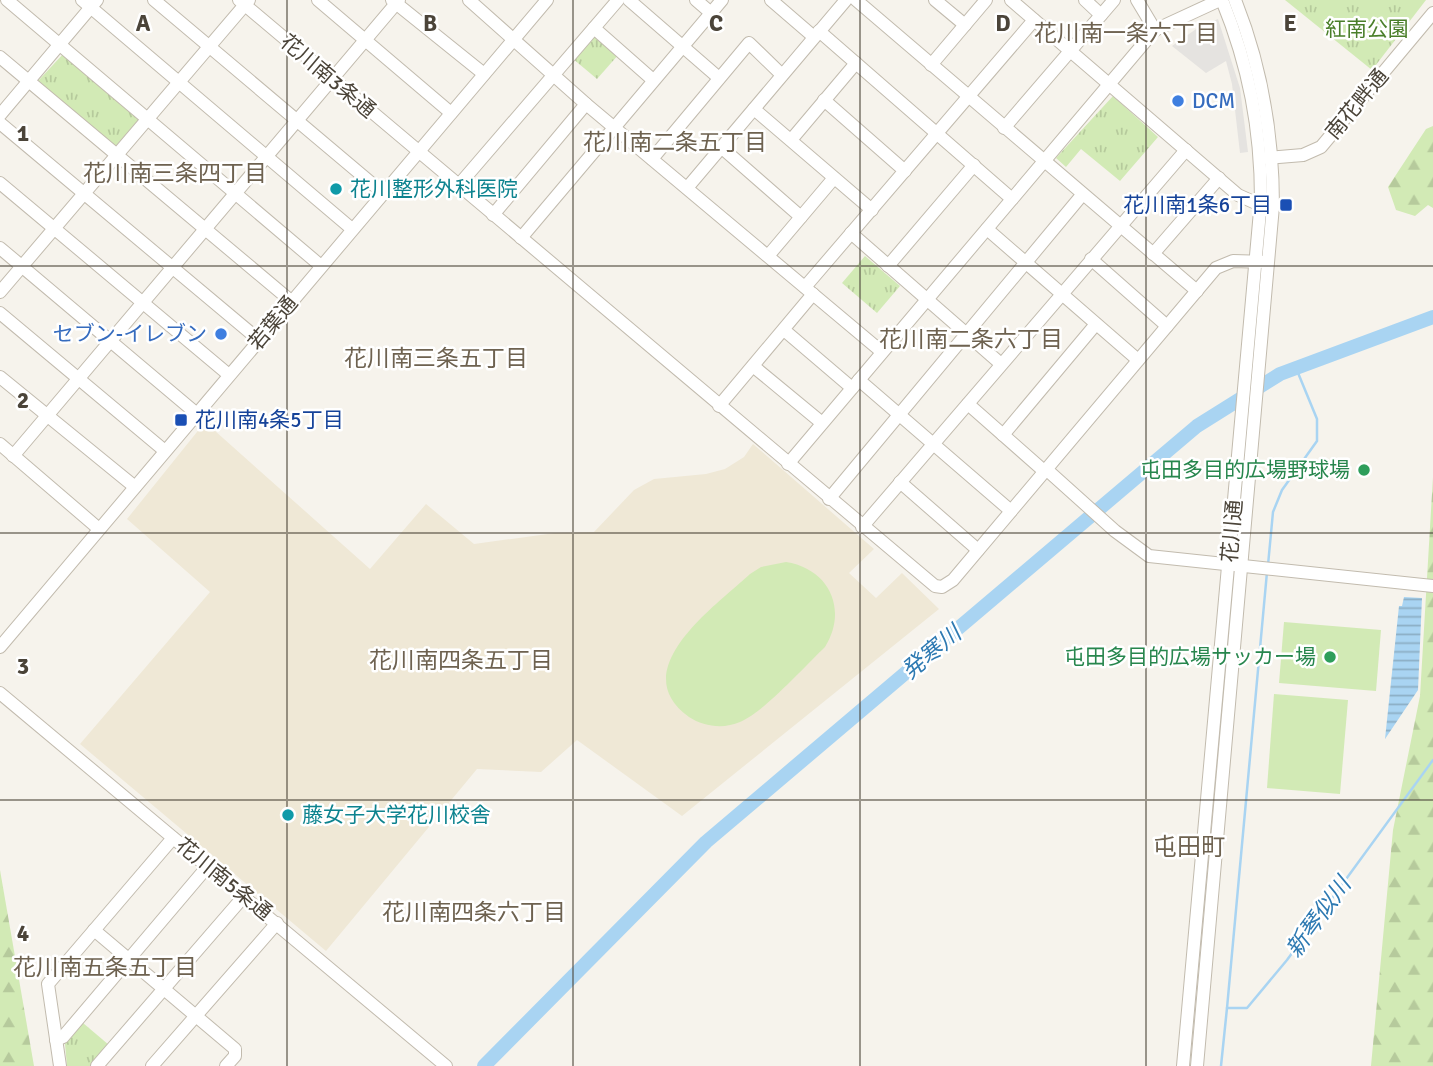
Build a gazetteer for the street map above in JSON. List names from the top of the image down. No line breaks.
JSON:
{"streets":{"street":["花川南3条通","南花畔通","若葉通","花川通","花川南5条通"]},"crossings":[["花川南3条通","若葉通"],["南花畔通","花川通"]],"districts":["花川南一条六丁目","花川南二条五丁目","花川南三条四丁目","花川南二条六丁目","花川南三条五丁目","花川南四条五丁目","屯田町","花川南四条六丁目","花川南五条五丁目"],"water":["発寒川","新琴似川"],"parks":["紅南公園"],"places":{"other":["DCM","花川整形外科医院","セブン-イレブン","屯田多目的広場野球場","屯田多目的広場サッカー場","藤女子大学花川校舎"],"transit":["花川南1条6丁目","花川南4条5丁目"]},"grid":{"columns":["A","B","C","D","E"],"rows":["1","2","3","4"]}}
